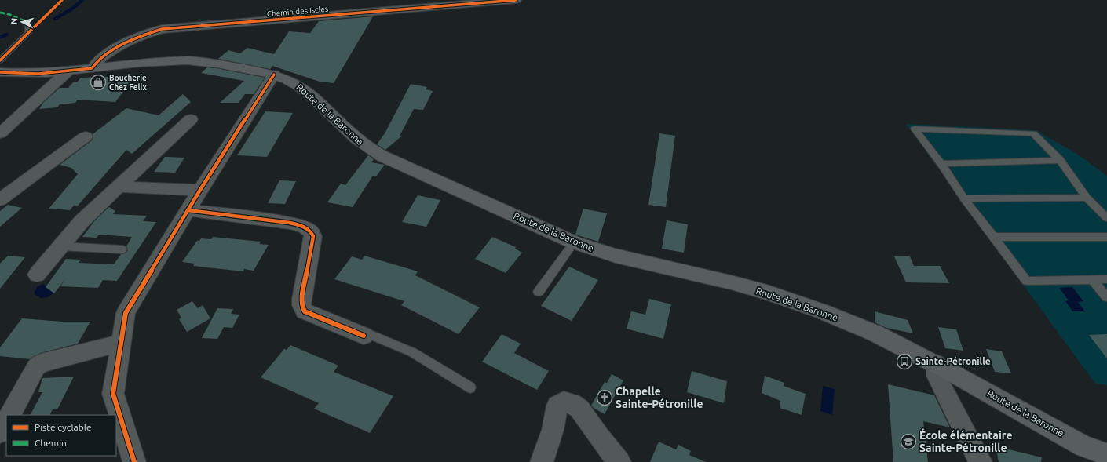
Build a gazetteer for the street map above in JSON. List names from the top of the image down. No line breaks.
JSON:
{"streets":{"main road":["Route de la Baronne"],"street":["Chemin des Iscles"]},"crossings":[["Chemin des Iscles","Route de la Baronne"]],"places":{"shop":["Boucherie Chez Felix"],"bus stop":["Sainte-Pétronille"],"church":["Chapelle Sainte-Pétronille"],"school or university":["École élémentaire Sainte-Pétronille"]},"legend":["Piste cyclable","Chemin"],"north":"left"}
